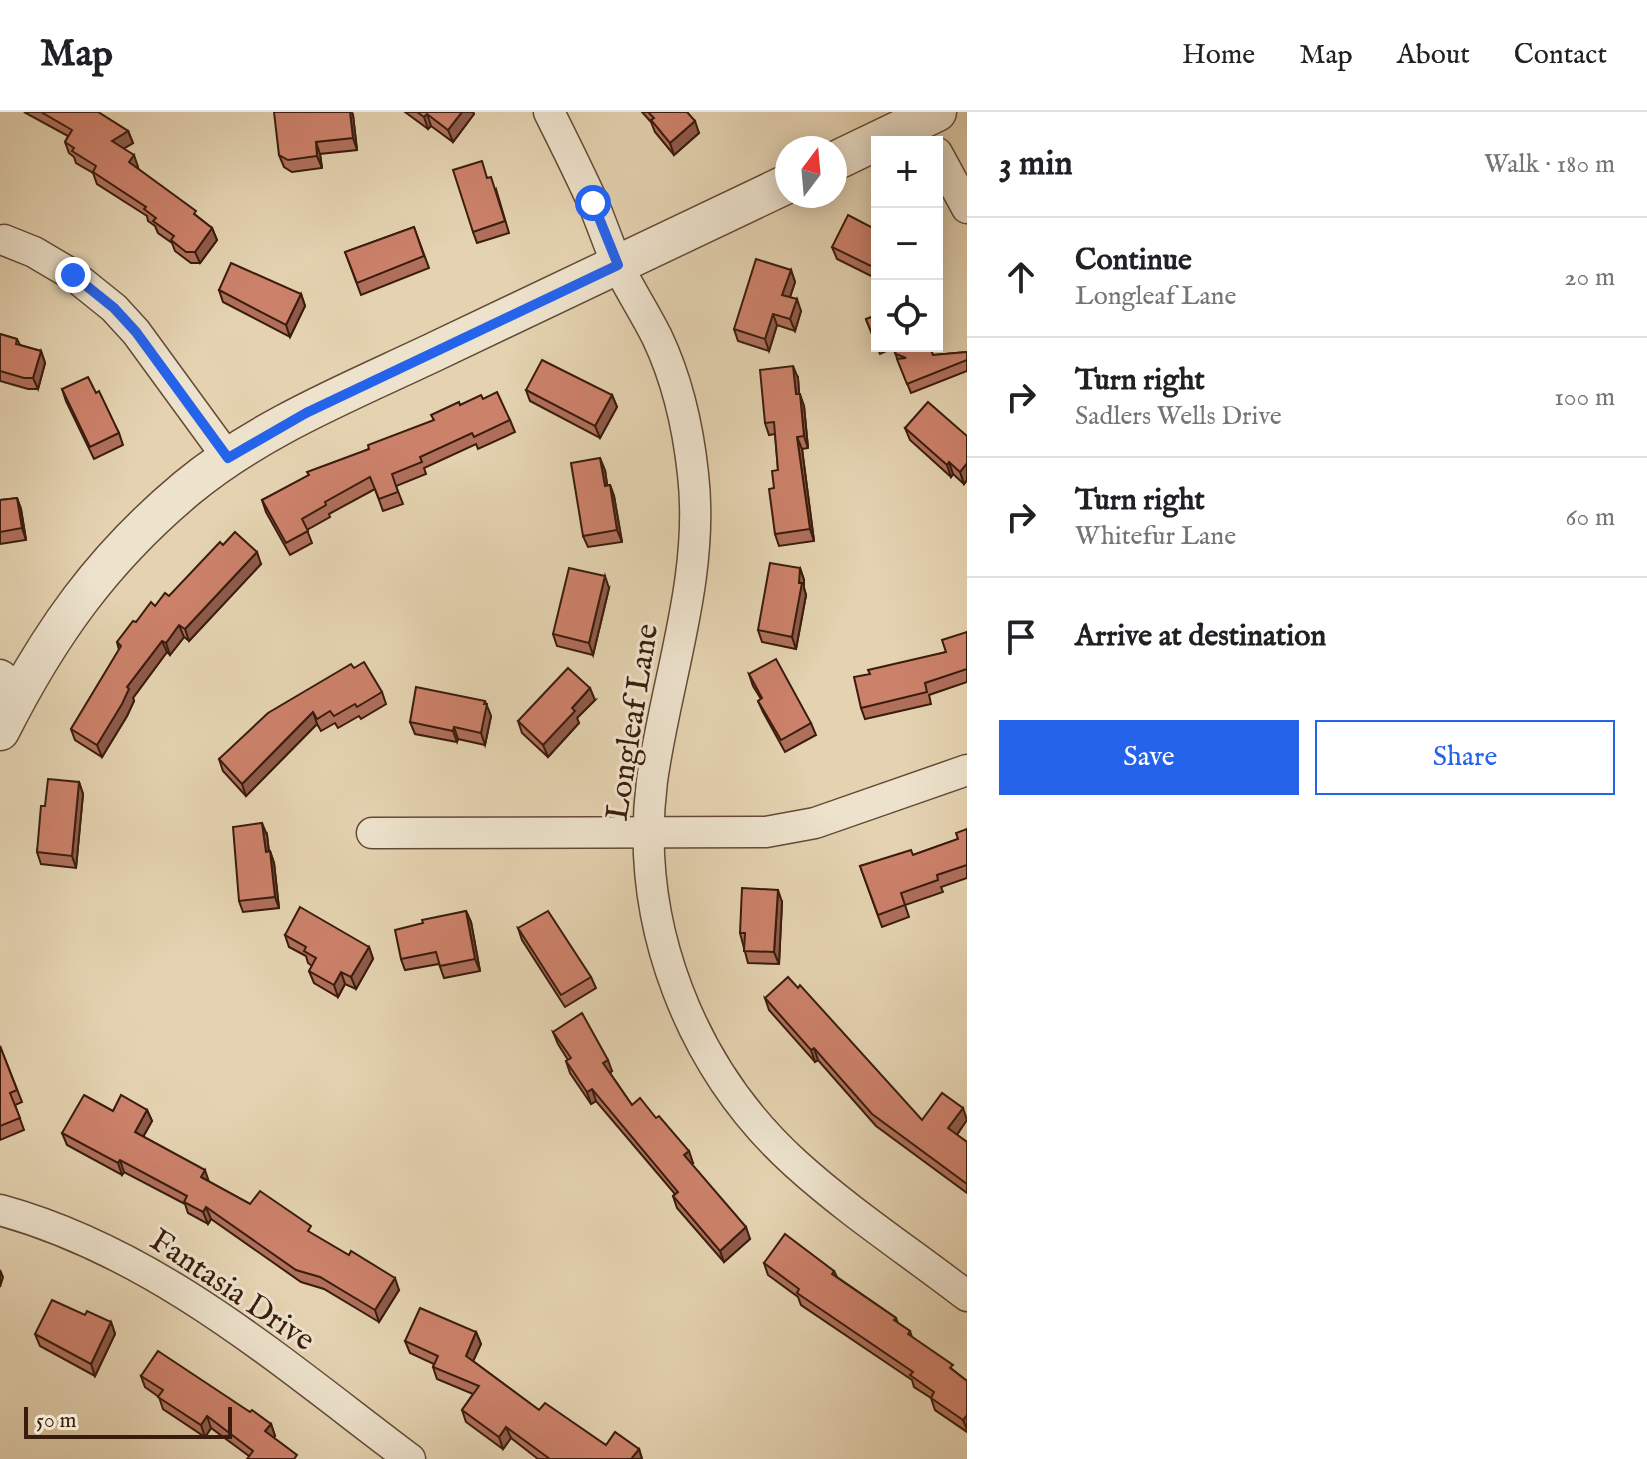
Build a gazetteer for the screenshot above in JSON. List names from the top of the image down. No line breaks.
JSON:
{"streets":{"street":["Longleaf Lane","Fantasia Drive"]},"scale_bar":"50 m","north":"top","page":{"header":"Map","nav":["Home","Map","About","Contact"],"heading":["3 min","Walk · 180 m"],"map_buttons":["+","−"],"list":[["Continue","Longleaf Lane","20 m"],["Turn right","Sadlers Wells Drive","100 m"],["Turn right","Whitefur Lane","60 m"],"Arrive at destination"],"buttons":["Save","Share"],"scale":"50 m"}}
